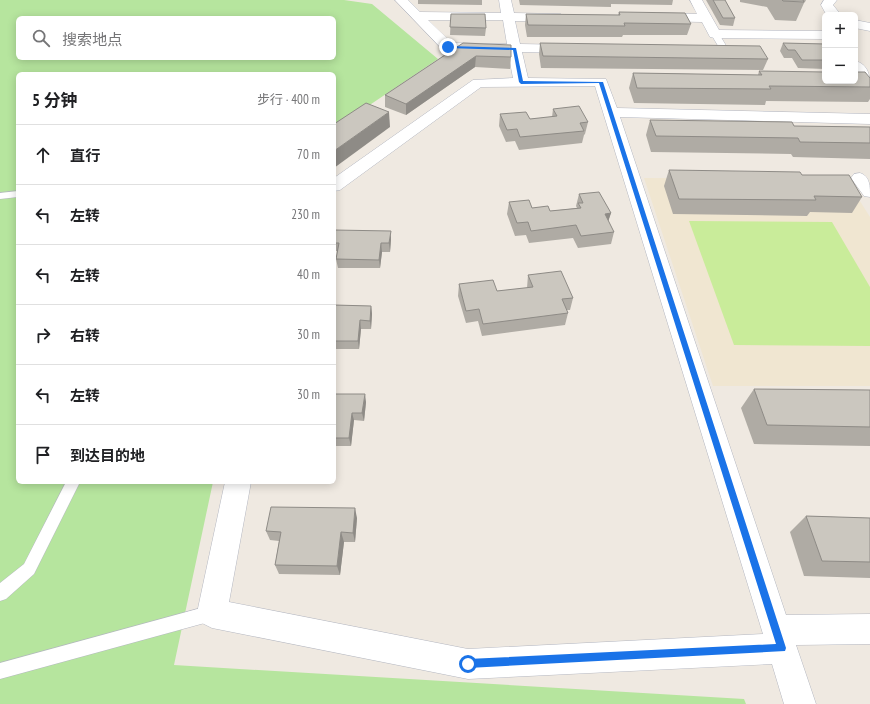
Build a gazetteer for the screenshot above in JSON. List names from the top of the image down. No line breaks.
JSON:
{"page":{"map_buttons":["+","−"],"search":"搜索地点","heading":["5 分钟","步行 · 400 m"],"list":[["直行","70 m"],["左转","230 m"],["左转","40 m"],["右转","30 m"],["左转","30 m"],"到达目的地"]}}
